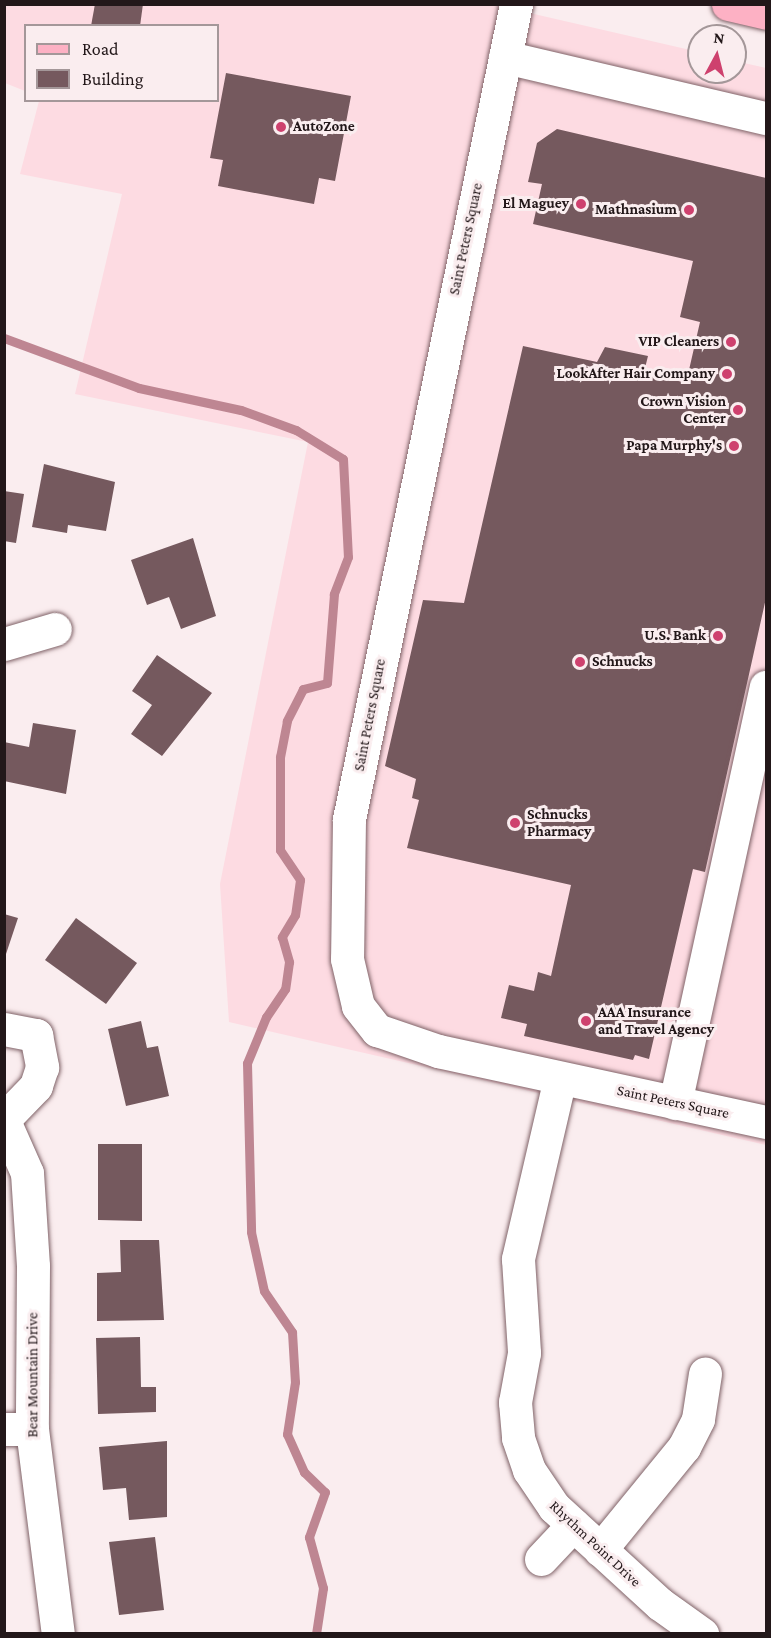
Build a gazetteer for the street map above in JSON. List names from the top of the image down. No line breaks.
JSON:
{"streets":{"street":["Saint Peters Square","Bear Mountain Drive","Rhythm Point Drive"]},"crossings":[["Saint Peters Square","Rhythm Point Drive"]],"places":["AutoZone","El Maguey","Mathnasium","VIP Cleaners","LookAfter Hair Company","Crown Vision Center","Papa Murphy's","U.S. Bank","Schnucks","Schnucks Pharmacy","AAA Insurance and Travel Agency"],"legend":["Road","Building"],"north":"top"}
